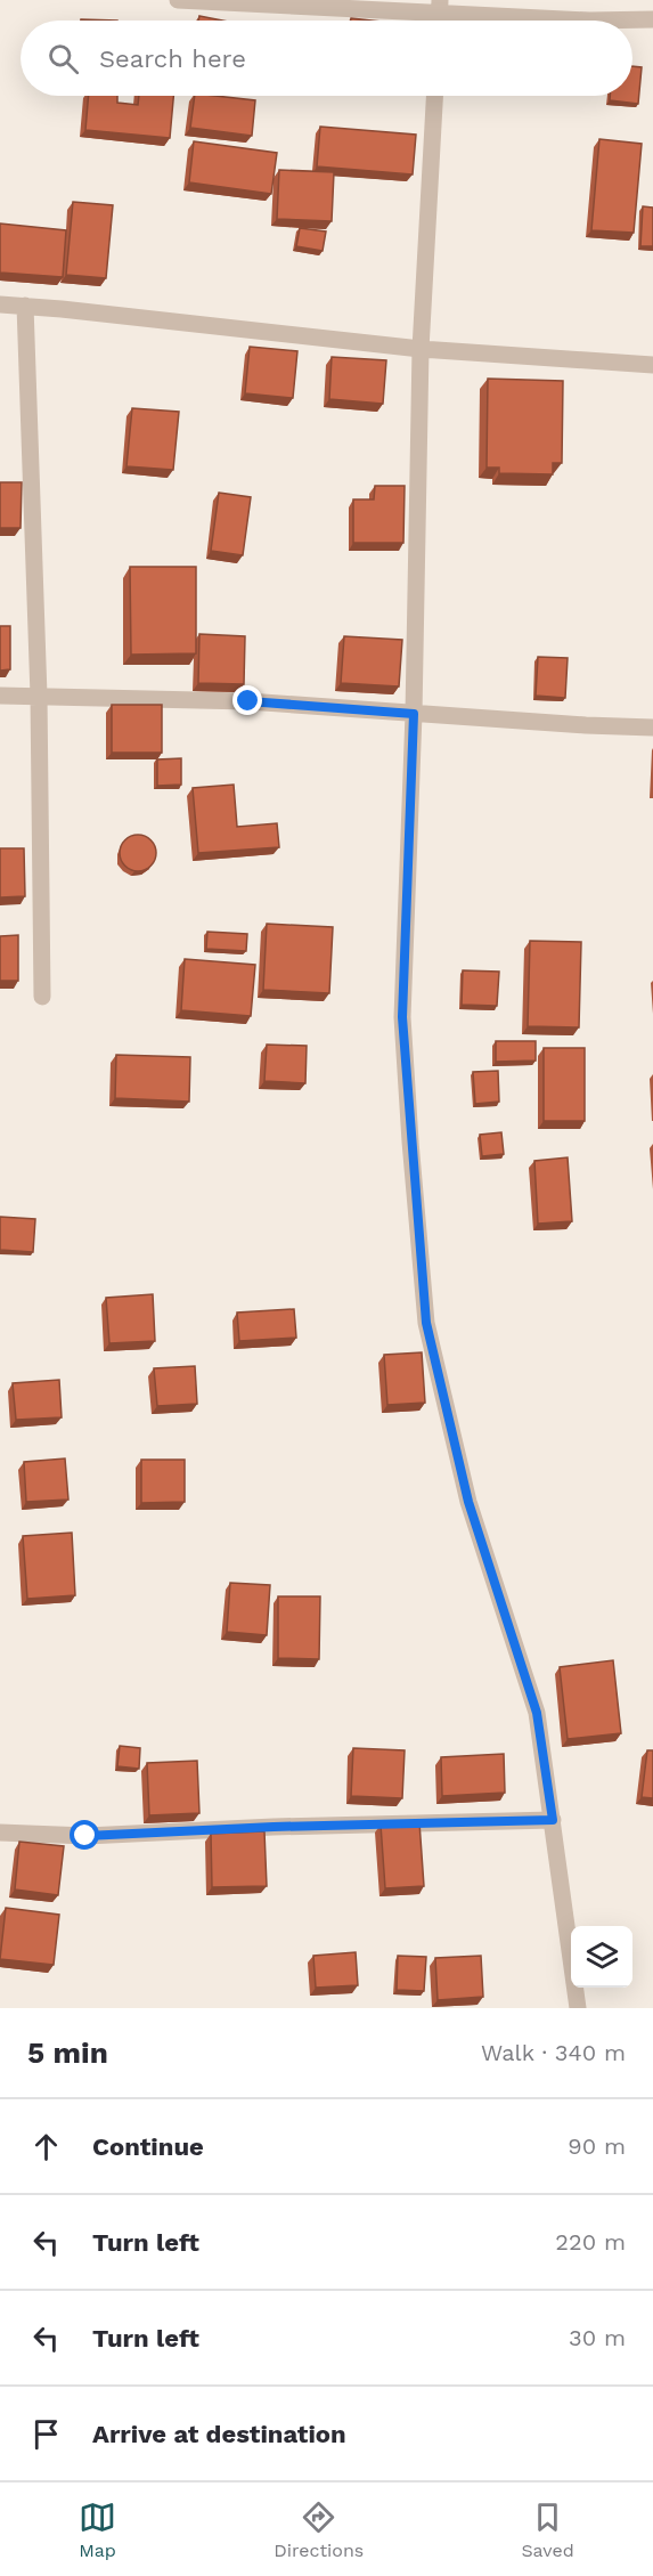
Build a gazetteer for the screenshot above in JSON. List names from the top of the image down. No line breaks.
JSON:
{"page":{"search":"Search here","heading":["5 min","Walk · 340 m"],"list":[["Continue","90 m"],["Turn left","220 m"],["Turn left","30 m"],"Arrive at destination"],"nav":["Map","Directions","Saved"]}}
